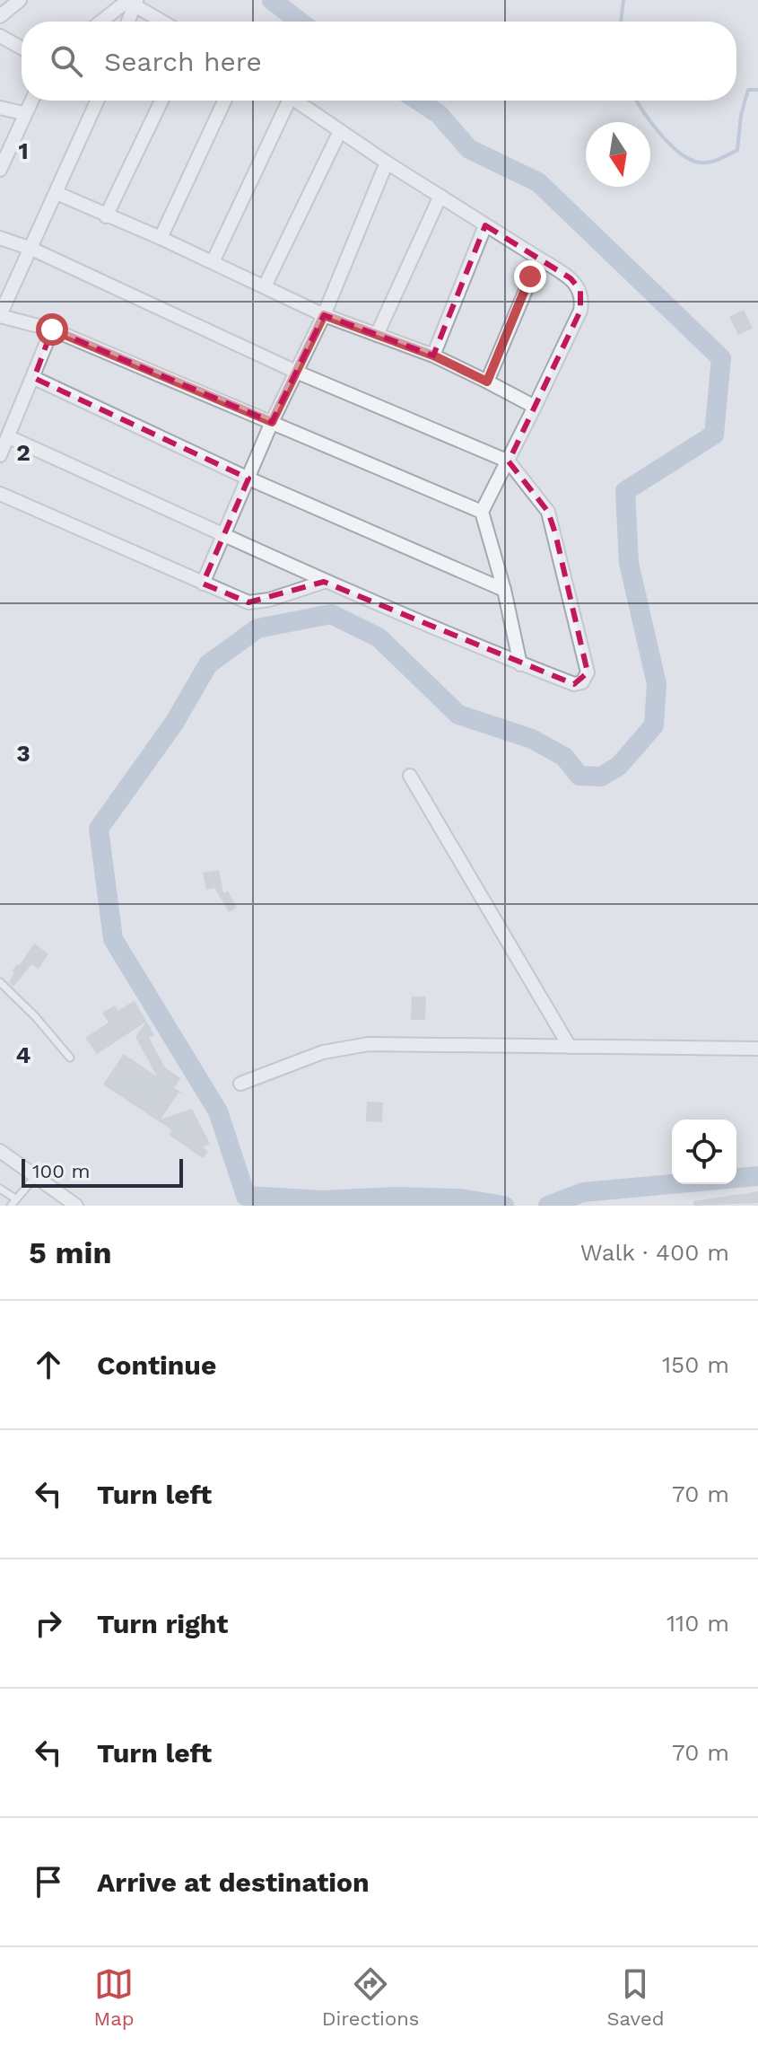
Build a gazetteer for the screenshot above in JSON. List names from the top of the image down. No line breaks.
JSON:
{"scale_bar":"100 m","north":"bottom","page":{"search":"Search here","scale":"100 m","heading":["5 min","Walk · 400 m"],"list":[["Continue","150 m"],["Turn left","70 m"],["Turn right","110 m"],["Turn left","70 m"],"Arrive at destination"],"nav":["Map","Directions","Saved"]},"grid":{"rows":["1","2","3","4"]}}
